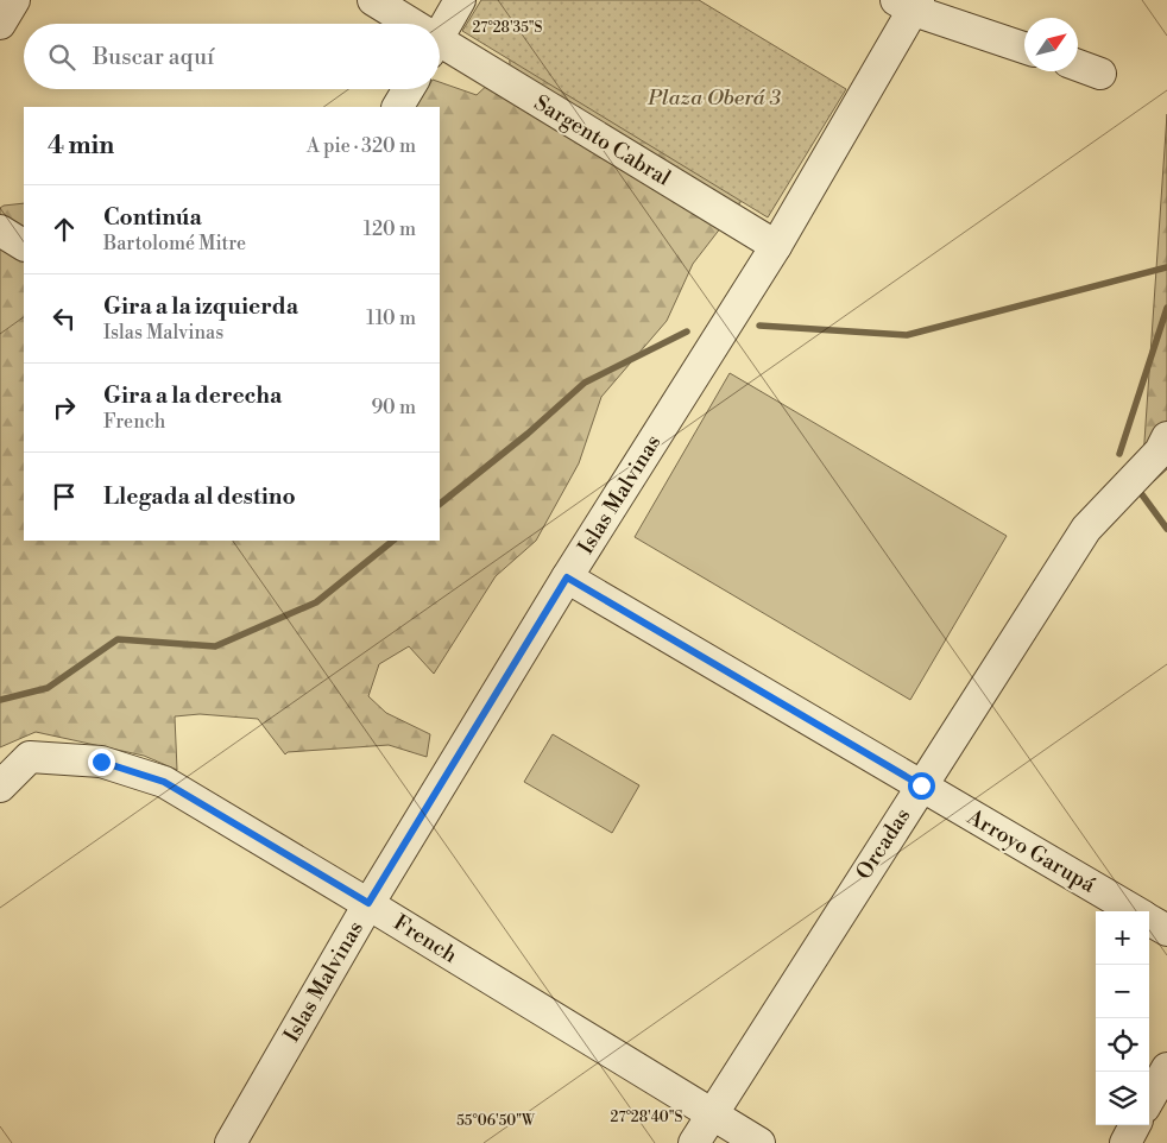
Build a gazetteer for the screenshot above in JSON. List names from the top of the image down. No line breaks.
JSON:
{"streets":{"street":["Sargento Cabral","Islas Malvinas","Orcadas","Arroyo Garupá","French"]},"crossings":[["Sargento Cabral","Islas Malvinas"],["Islas Malvinas","Arroyo Garupá"],["Islas Malvinas","French"],["Orcadas","Arroyo Garupá"],["Orcadas","French"]],"parks":["Plaza Oberá 3"],"north":"top right","page":{"search":"Buscar aquí","heading":["4 min","A pie · 320 m"],"list":[["Continúa","Bartolomé Mitre","120 m"],["Gira a la izquierda","Islas Malvinas","110 m"],["Gira a la derecha","French","90 m"],"Llegada al destino"],"map_buttons":["+","−"]},"coordinates":["27°28'35\"S","27°28'40\"S","55°06'50\"W"]}
